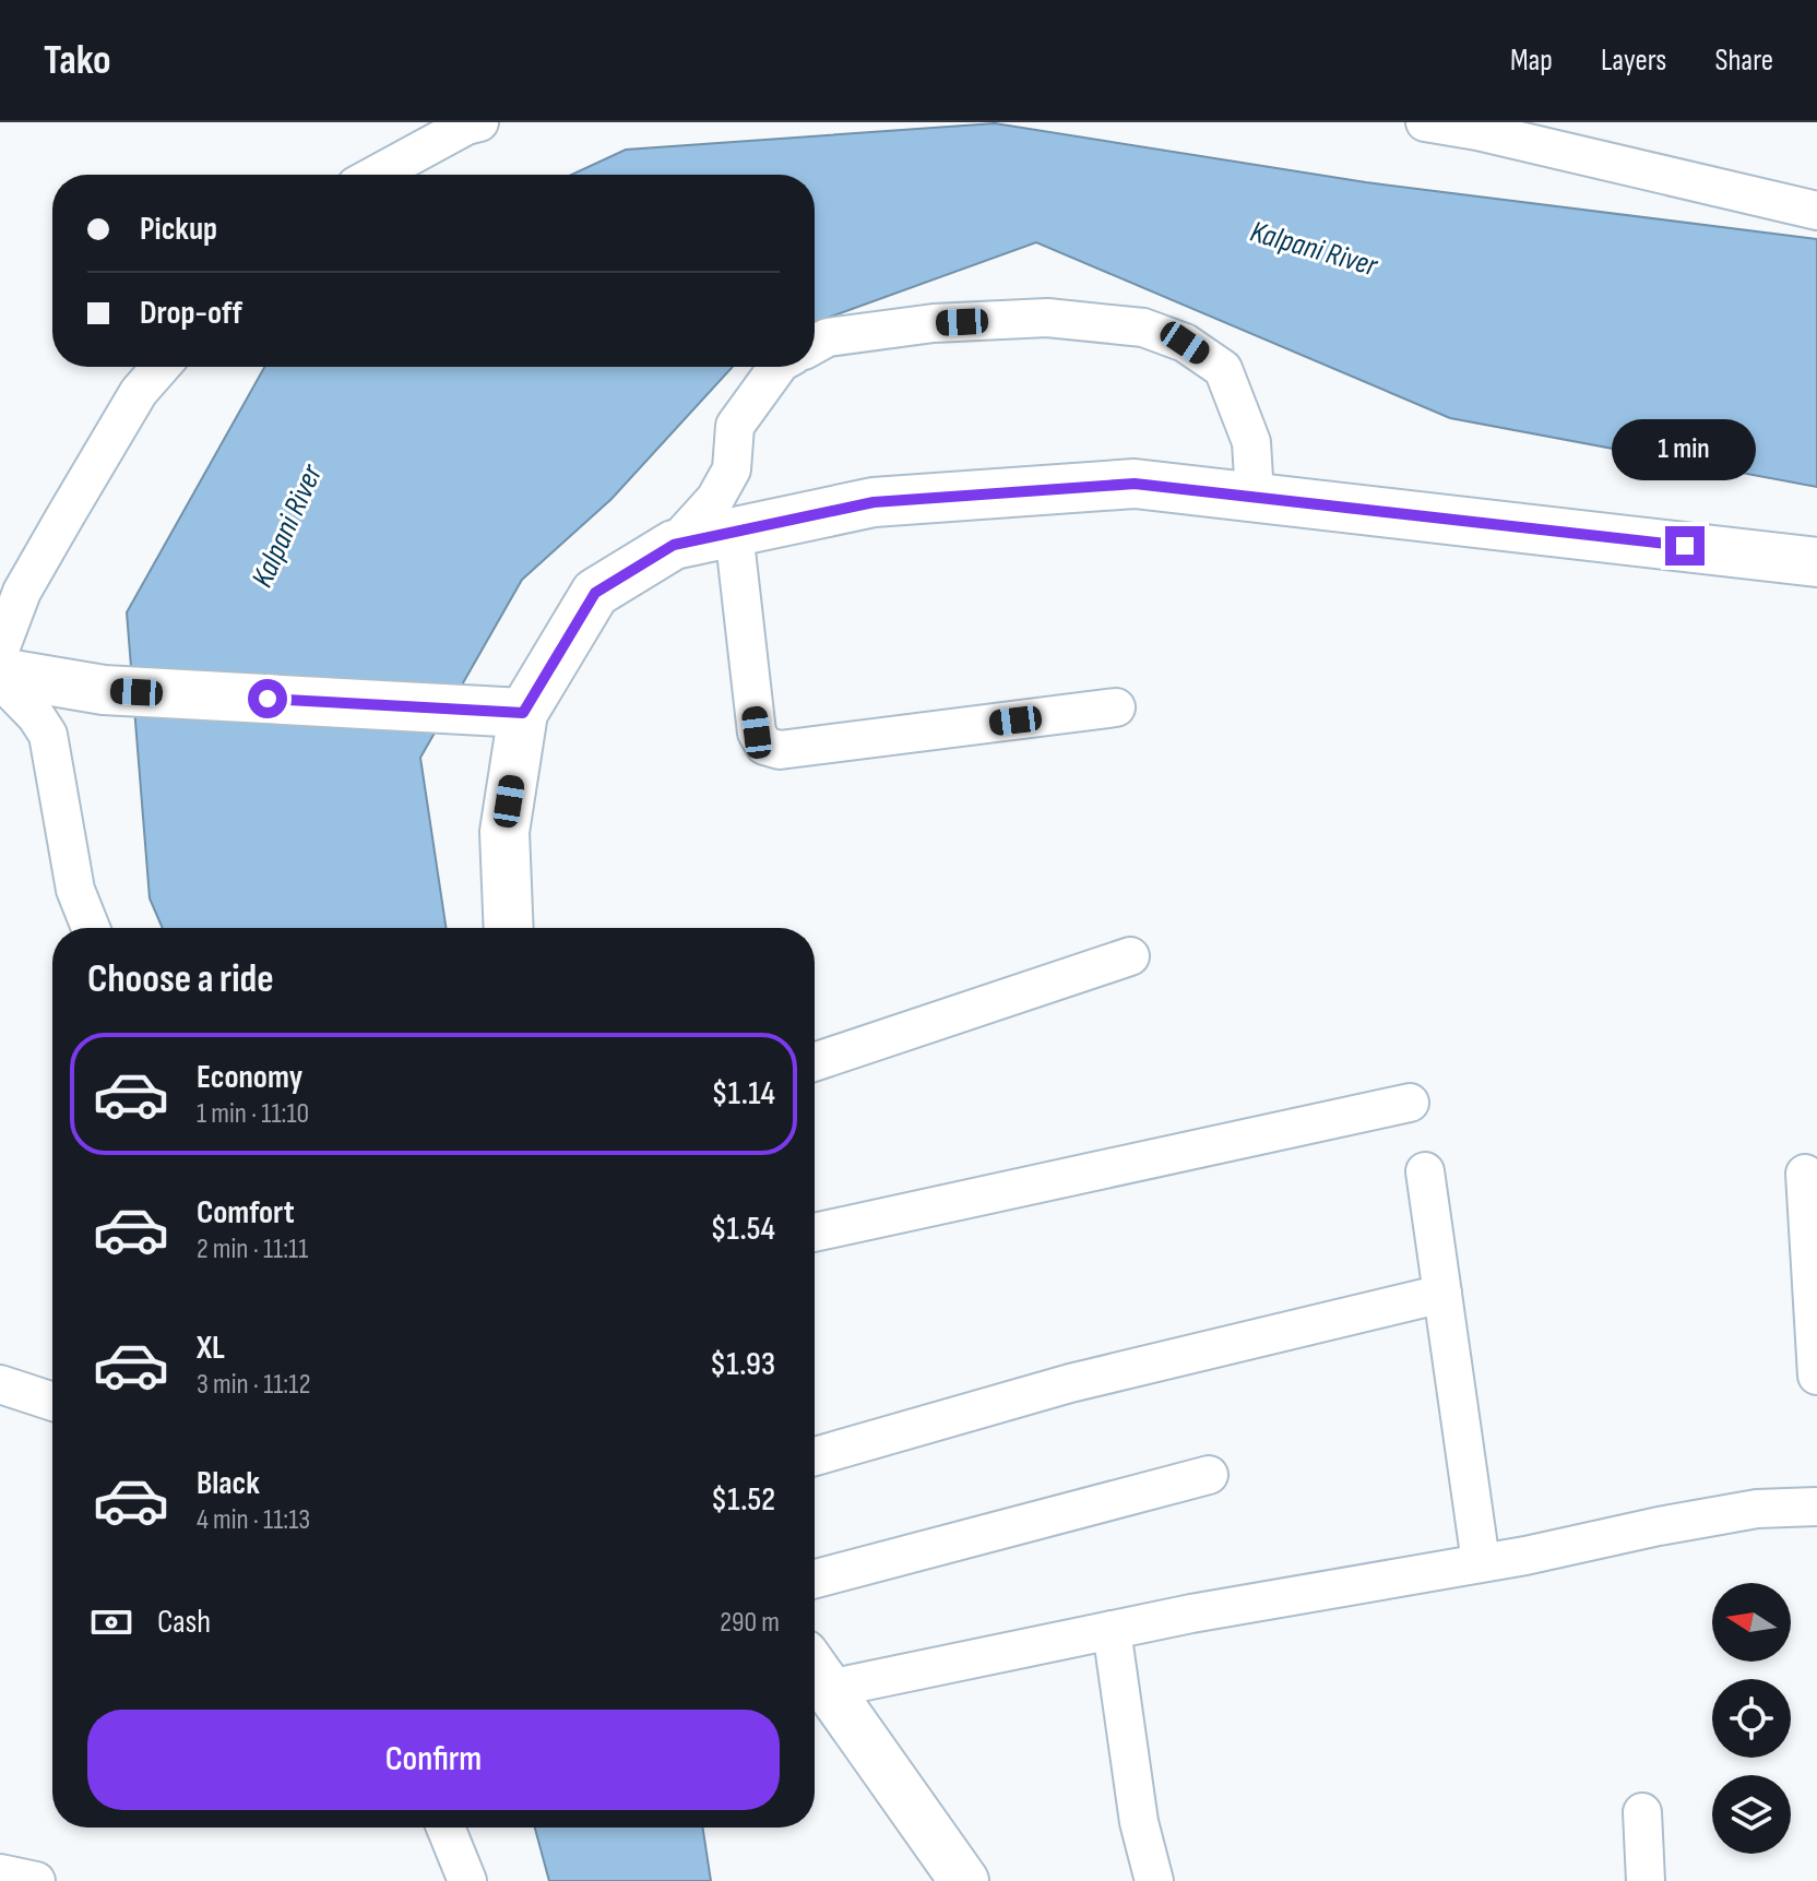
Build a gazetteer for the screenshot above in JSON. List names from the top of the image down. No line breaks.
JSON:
{"water":["Kalpani River"],"north":"left","page":{"header":"Tako","nav":["Map","Layers","Share"],"banner":["Pickup","Drop-off"],"bubble":"1 min","heading":"Choose a ride","list":[{"name":"Economy","note":"1 min · 11:10","value":"$1.14"},{"name":"Comfort","note":"2 min · 11:11","value":"$1.54"},{"name":"XL","note":"3 min · 11:12","value":"$1.93"},{"name":"Black","note":"4 min · 11:13","value":"$1.52"}],"pay":["Cash","290 m"],"buttons":"Confirm"}}
